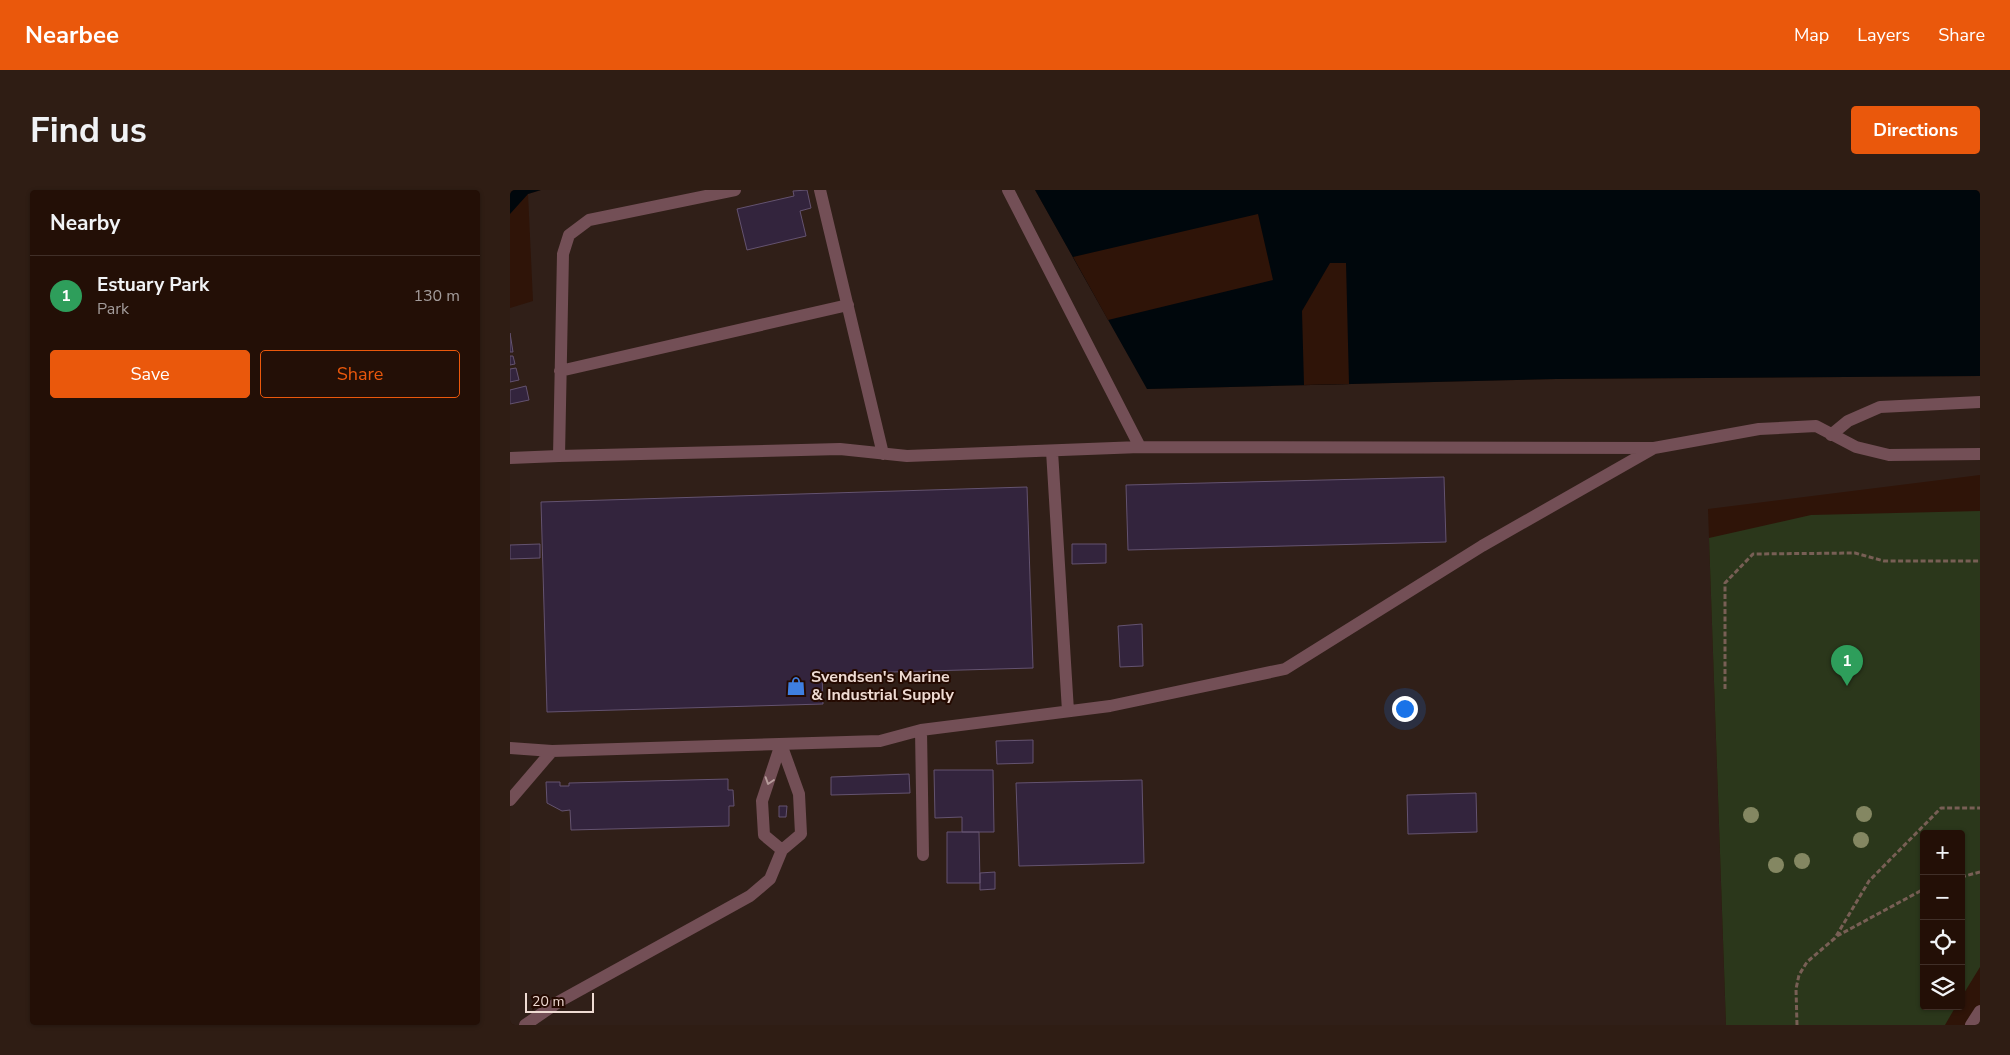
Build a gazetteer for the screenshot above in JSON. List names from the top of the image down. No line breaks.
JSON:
{"places":{"shop":["Svendsen's Marine & Industrial Supply"]},"scale_bar":"20 m","page":{"header":"Nearbee","nav":["Map","Layers","Share"],"buttons":["Directions",["Save","Share"]],"title":"Find us","heading":"Nearby","list":[{"mark":"1","name":"Estuary Park","note":"Park","value":"130 m"}],"pins":"1","map_buttons":["+","−"],"scale":"20 m"}}
